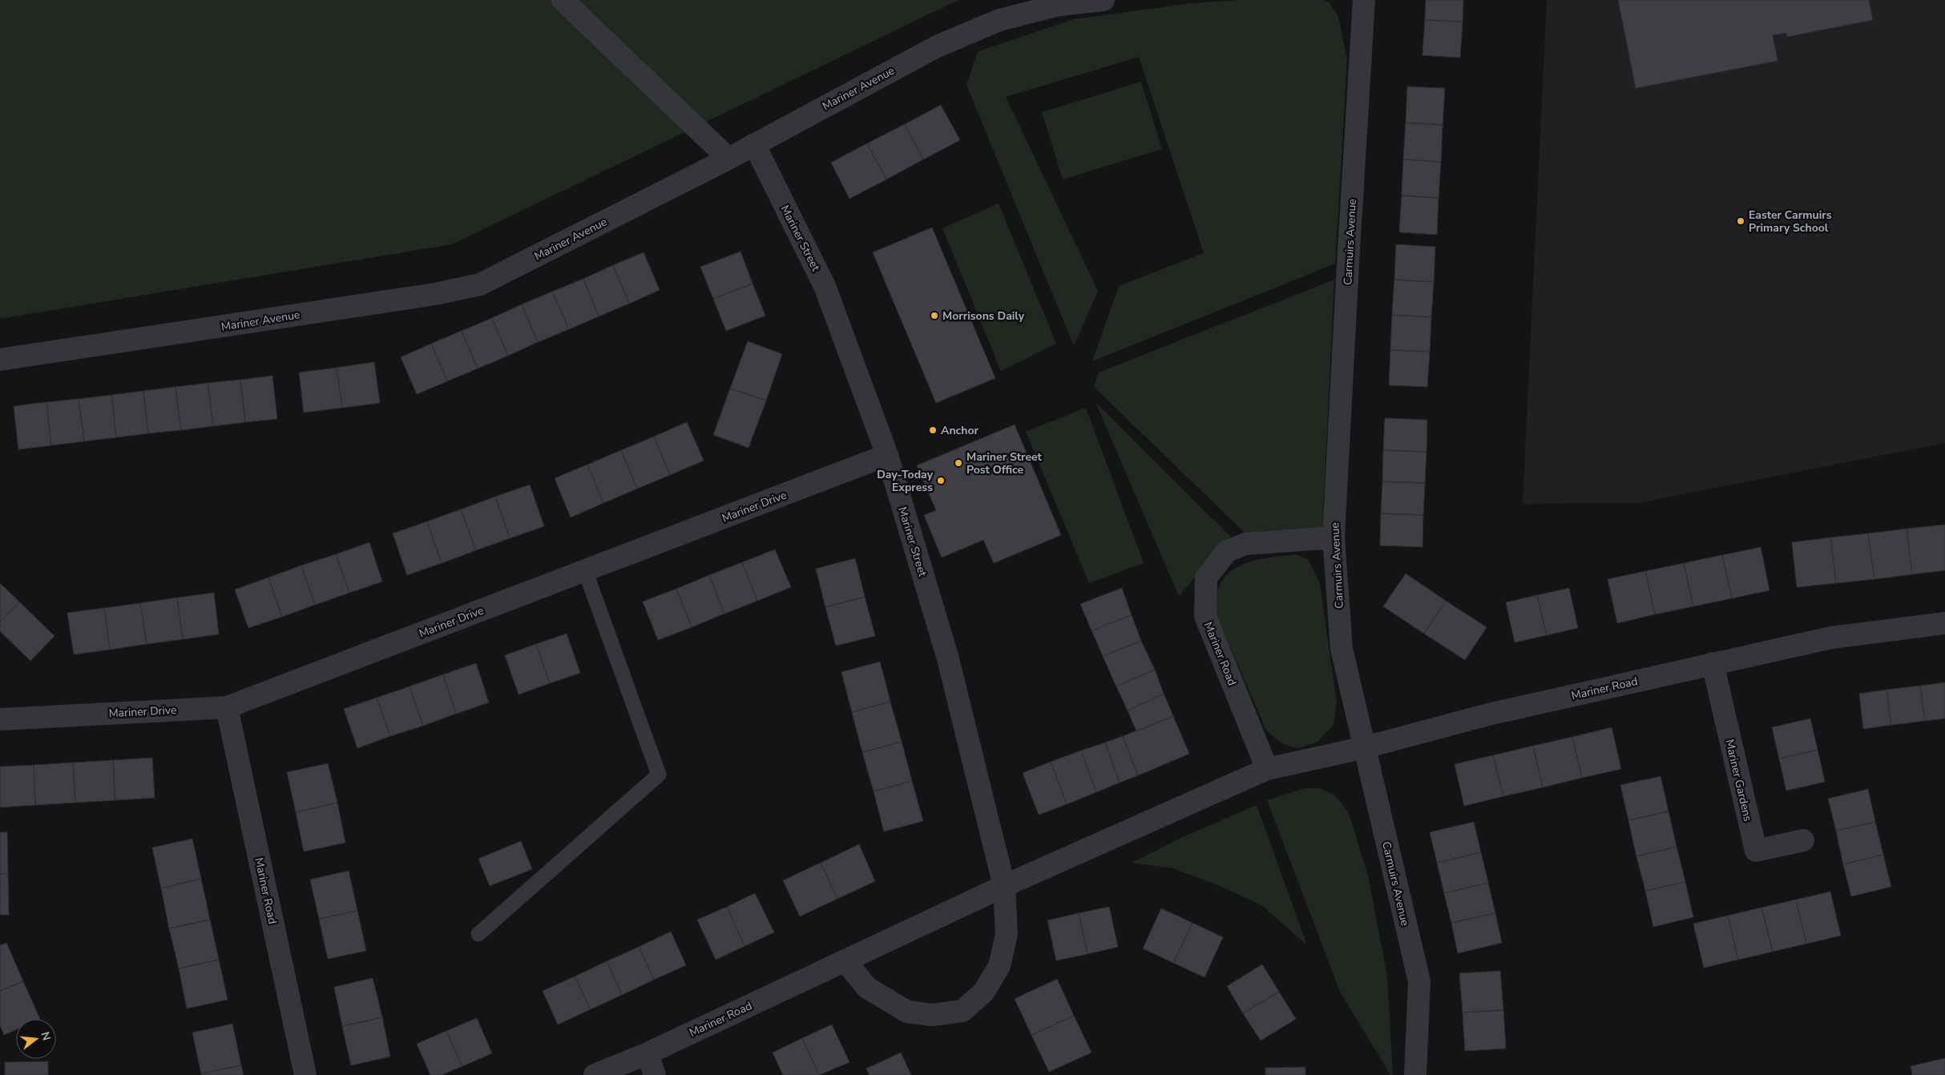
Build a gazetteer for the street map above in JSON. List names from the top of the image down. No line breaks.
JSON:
{"streets":{"street":["Mariner Avenue","Mariner Street","Carmuirs Avenue","Mariner Drive","Mariner Road","Mariner Gardens"]},"crossings":[["Mariner Avenue","Mariner Street"],["Mariner Street","Mariner Drive"],["Mariner Street","Mariner Road"],["Carmuirs Avenue","Mariner Road"],["Mariner Drive","Mariner Road"],["Mariner Road","Mariner Gardens"]],"places":["Easter Carmuirs Primary School","Morrisons Daily","Anchor","Mariner Street Post Office","Day-Today Express"],"north":"right"}
